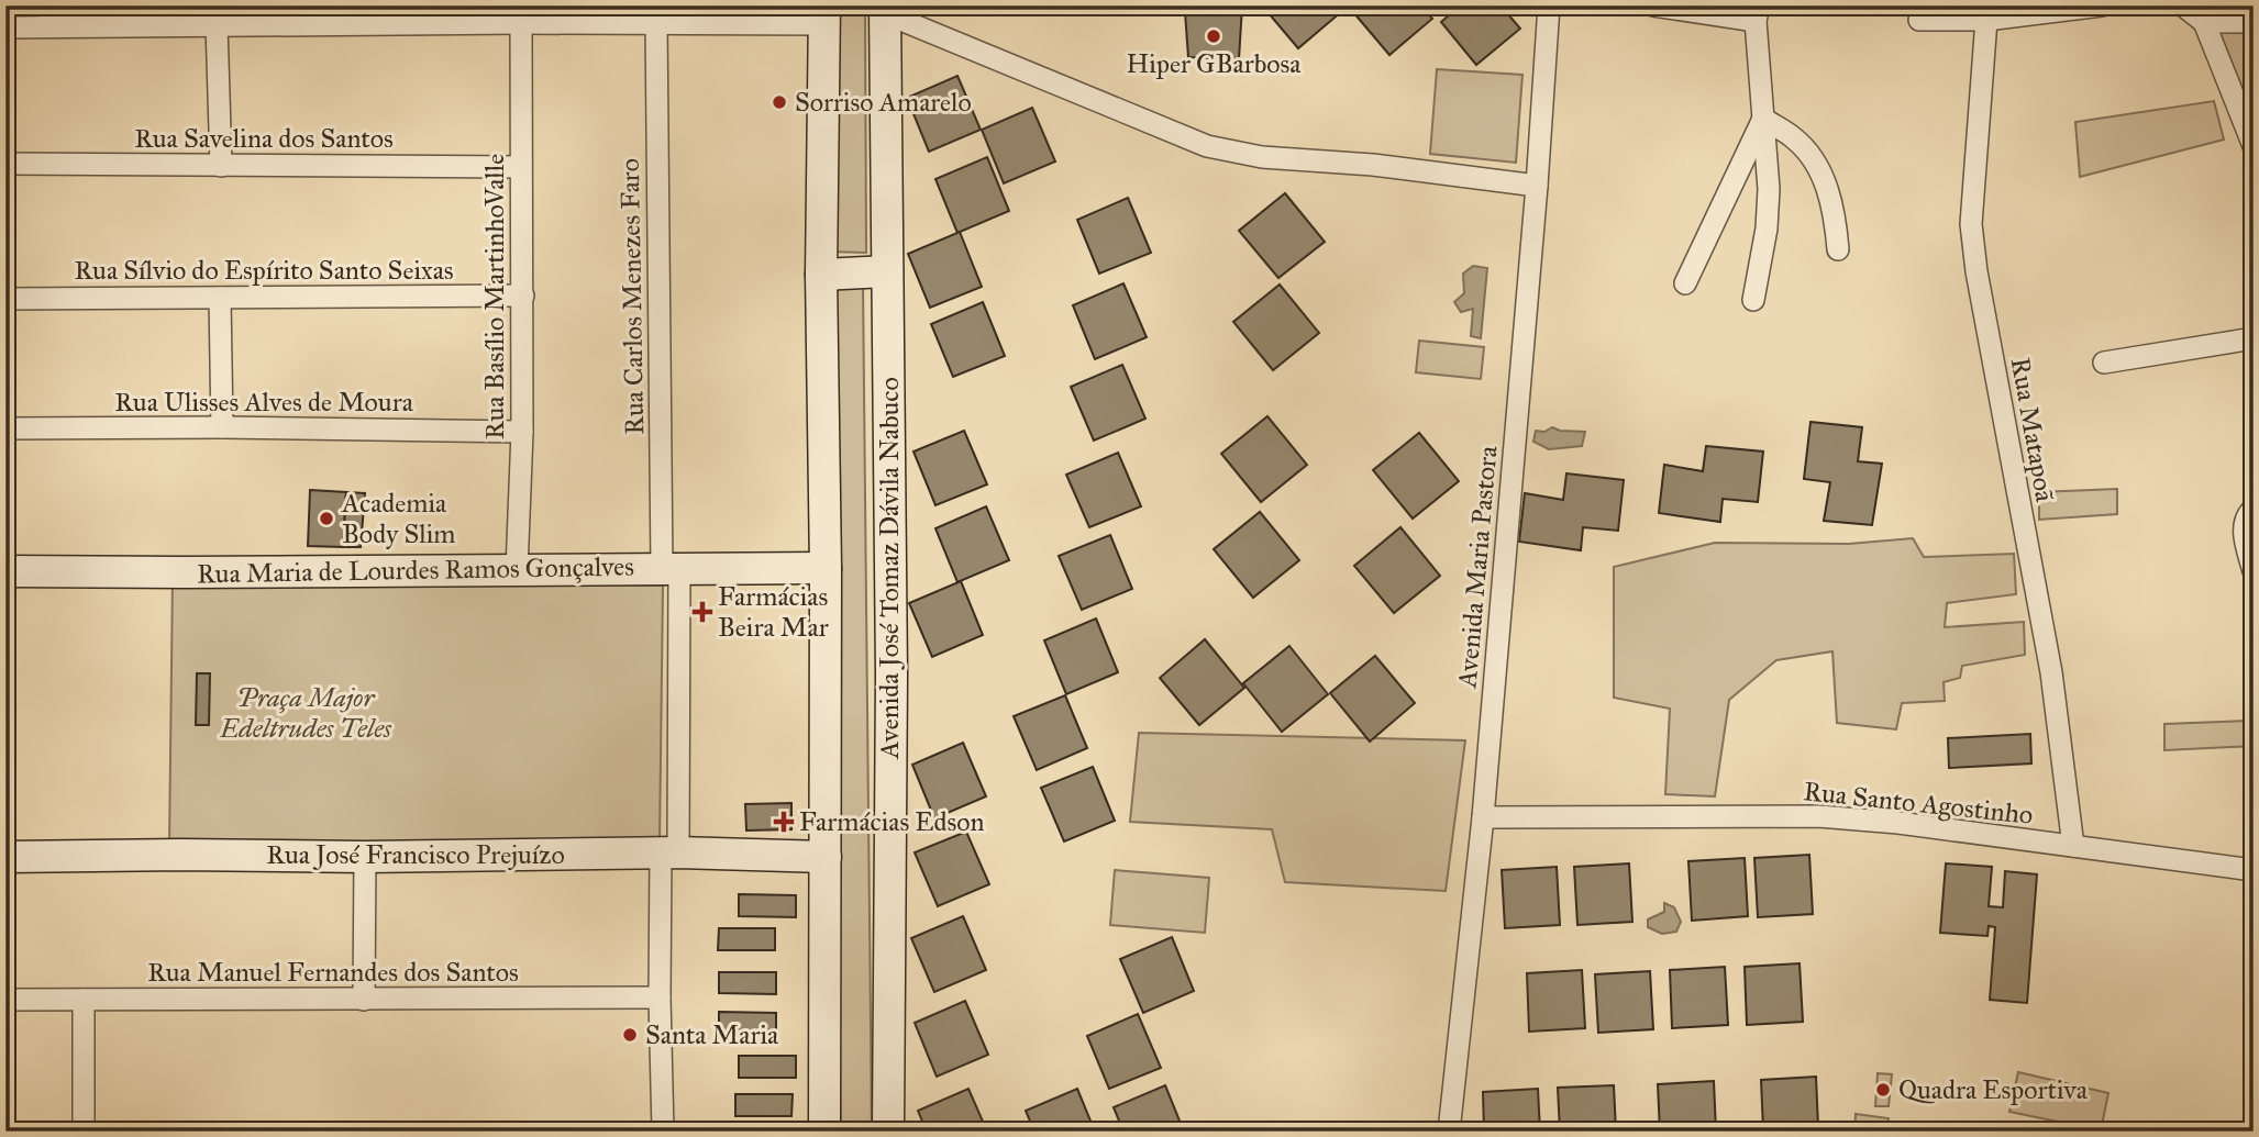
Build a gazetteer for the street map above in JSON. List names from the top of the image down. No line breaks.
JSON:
{"streets":{"main road":["Avenida José Tomaz Dávila Nabuco","Rua Maria de Lourdes Ramos Gonçalves","Rua José Francisco Prejuízo"],"street":["Rua Savelina dos Santos","Rua Sílvio do Espírito Santo Seixas","Rua Basílio MartinhoValle","Rua Carlos Menezes Faro","Rua Ulisses Alves de Moura","Rua Matapoã","Avenida Maria Pastora","Rua Santo Agostinho","Rua Manuel Fernandes dos Santos"]},"crossings":[["Rua Savelina dos Santos","Rua Basílio MartinhoValle"],["Rua Sílvio do Espírito Santo Seixas","Rua Basílio MartinhoValle"],["Rua Basílio MartinhoValle","Rua Ulisses Alves de Moura"],["Rua Basílio MartinhoValle","Rua Maria de Lourdes Ramos Gonçalves"],["Rua Carlos Menezes Faro","Rua Maria de Lourdes Ramos Gonçalves"],["Rua Carlos Menezes Faro","Rua José Francisco Prejuízo"],["Rua Carlos Menezes Faro","Rua Manuel Fernandes dos Santos"],["Rua Matapoã","Rua Santo Agostinho"],["Avenida Maria Pastora","Rua Santo Agostinho"]],"parks":["Praça Major Edeltrudes Teles"],"places":{"other":["Hiper GBarbosa","Sorriso Amarelo","Academia Body Slim","Santa Maria","Quadra Esportiva"],"health":["Farmácias Beira Mar","Farmácias Edson"]}}
